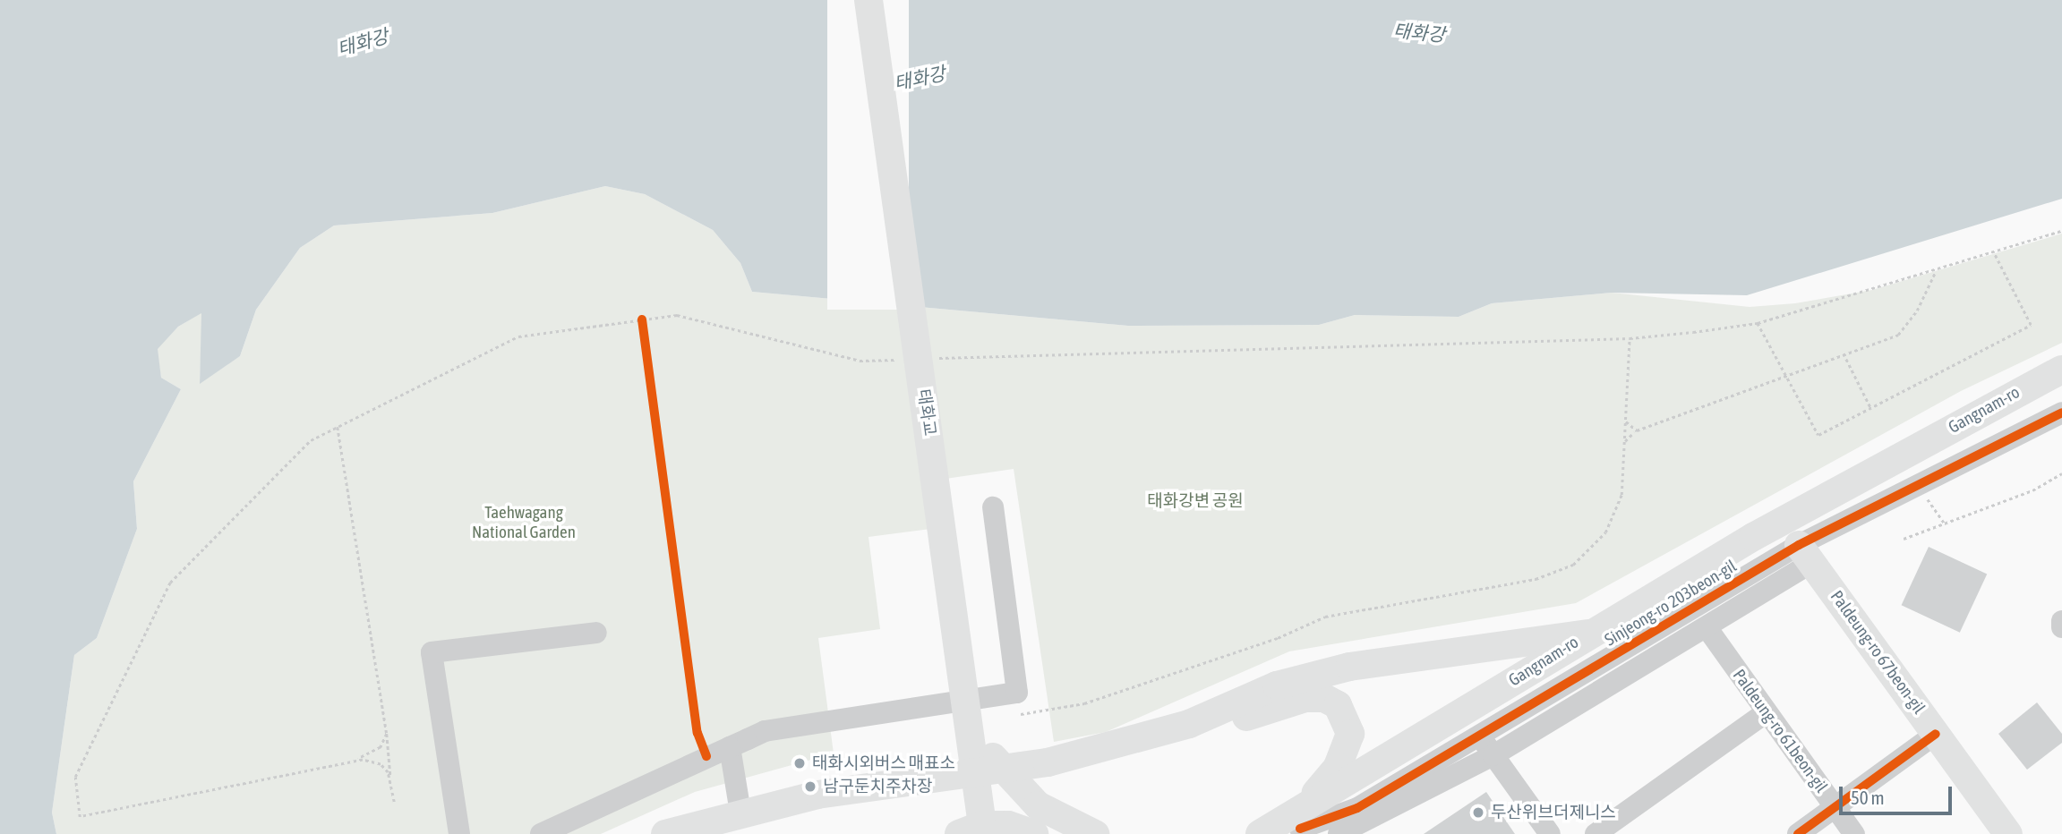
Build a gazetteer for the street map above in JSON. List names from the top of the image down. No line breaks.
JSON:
{"streets":{"main road":["Gangnam-ro","태화교","Paldeung-ro 67beon-gil"],"street":["Sinjeong-ro 203beon-gil","Paldeung-ro 61beon-gil"]},"crossings":[["Gangnam-ro","Sinjeong-ro 203beon-gil"],["Sinjeong-ro 203beon-gil","Paldeung-ro 67beon-gil"]],"water":["태화강"],"parks":["태화강변 공원","Taehwagang National Garden"],"places":["태화시외버스 매표소","남구둔치주차장","두산위브더제니스"],"scale_bar":"50 m"}
